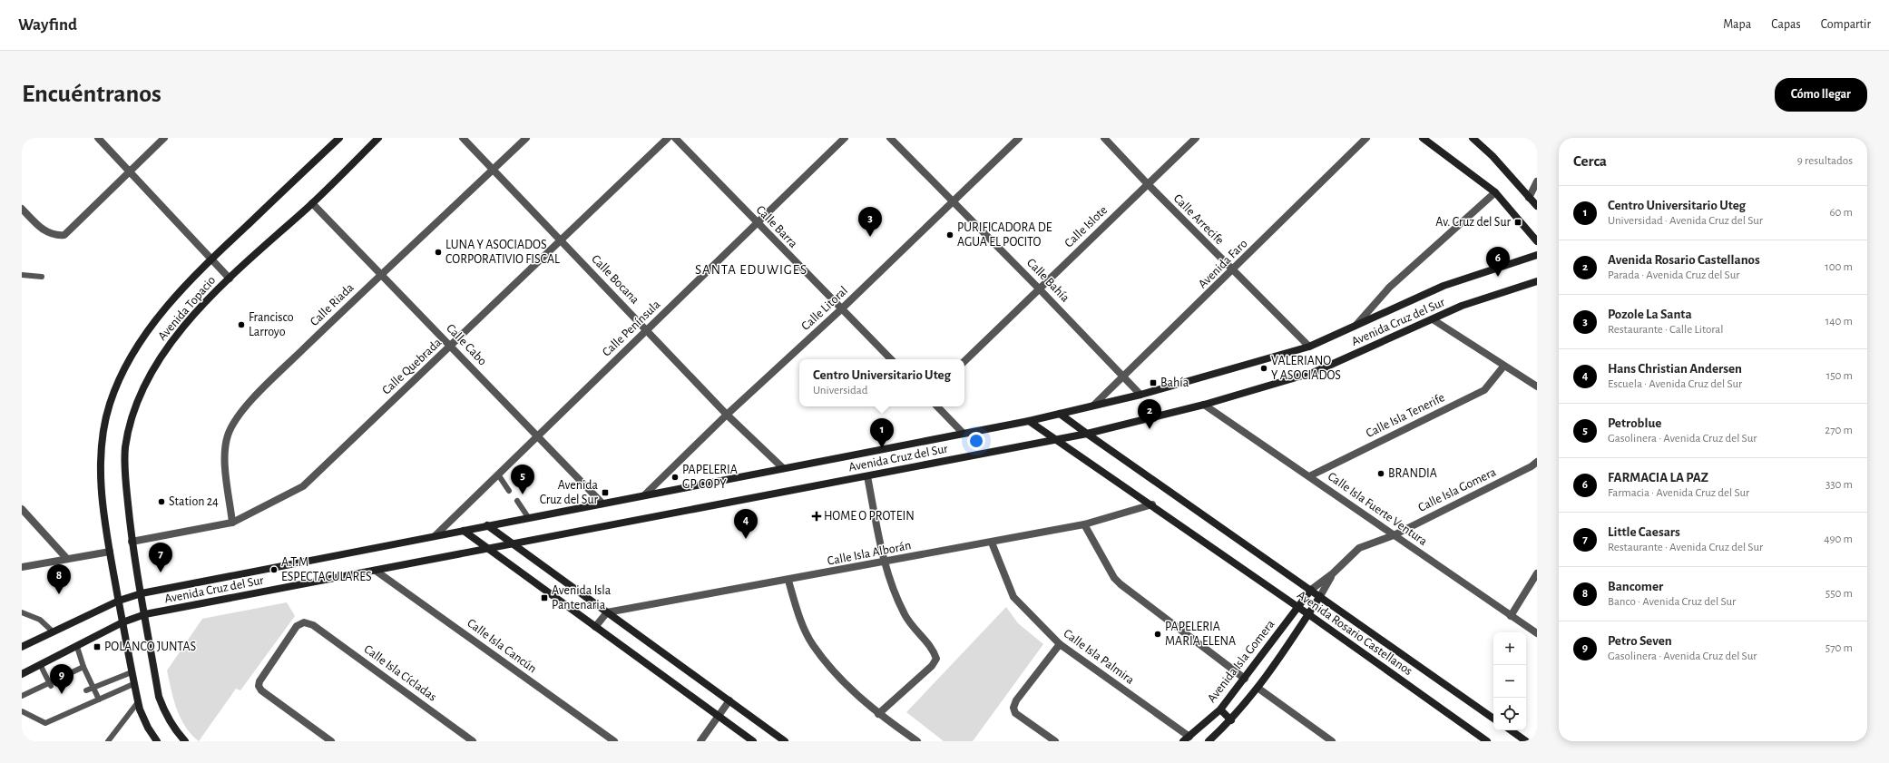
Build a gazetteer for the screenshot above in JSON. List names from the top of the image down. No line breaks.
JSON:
{"streets":{"street":["Calle Arrecife","Calle Barra","Calle Islote","Avenida Faro","Calle Bocana","Calle Bahía","Calle Riada","Avenida Topacio","Calle Litoral","Avenida Cruz del Sur","Calle Península","Calle Cabo","Calle Quebrada","Calle Isla Tenerife","Calle Isla Gomera","Calle Isla Fuerte Ventura","Calle Isla Alborán","Avenida Rosario Castellanos","Calle Isla Cancún","Calle Isla Palmira","Avenida Isla Gomera","Calle Isla Cícladas"]},"crossings":[["Calle Arrecife","Calle Islote"],["Calle Arrecife","Avenida Faro"],["Calle Arrecife","Avenida Cruz del Sur"],["Calle Barra","Calle Litoral"],["Calle Barra","Calle Península"],["Calle Islote","Calle Bahía"],["Avenida Faro","Calle Bahía"],["Avenida Faro","Avenida Cruz del Sur"],["Calle Bocana","Calle Riada"],["Calle Bocana","Calle Litoral"],["Calle Bocana","Avenida Cruz del Sur"],["Calle Bocana","Calle Península"],["Calle Bocana","Calle Quebrada"],["Calle Bahía","Calle Litoral"],["Calle Bahía","Avenida Cruz del Sur"],["Calle Riada","Calle Cabo"],["Calle Riada","Calle Quebrada"],["Avenida Topacio","Avenida Cruz del Sur"],["Avenida Topacio","Calle Cabo"],["Avenida Topacio","Calle Quebrada"],["Calle Litoral","Avenida Cruz del Sur"],["Avenida Cruz del Sur","Calle Península"],["Avenida Cruz del Sur","Calle Cabo"],["Avenida Cruz del Sur","Calle Isla Fuerte Ventura"],["Avenida Cruz del Sur","Avenida Rosario Castellanos"],["Avenida Cruz del Sur","Calle Isla Cancún"],["Calle Península","Calle Cabo"],["Calle Cabo","Calle Quebrada"],["Calle Isla Tenerife","Calle Isla Fuerte Ventura"],["Calle Isla Gomera","Calle Isla Fuerte Ventura"],["Calle Isla Gomera","Avenida Rosario Castellanos"],["Calle Isla Gomera","Avenida Isla Gomera"],["Calle Isla Alborán","Avenida Rosario Castellanos"],["Calle Isla Alborán","Calle Isla Palmira"],["Avenida Rosario Castellanos","Avenida Isla Gomera"],["Calle Isla Palmira","Avenida Isla Gomera"]],"districts":["SANTA EDUWIGES"],"places":{"transit":["Av. Cruz del Sur","Bahía","Avenida Cruz del Sur","Avenida Isla Pantenaria","POLANCO JUNTAS"],"other":["PURIFICADORA DE AGUA EL POCITO","LUNA Y ASOCIADOS CORPORATIVIO FISCAL","Francisco Larroyo","VALERIANO Y ASOCIADOS","BRANDIA","PAPELERIA GP COPY","Station 24","A.T.M ESPECTACULARES","PAPELERIA MARIA ELENA"],"health":["HOME O PROTEIN"]},"page":{"header":"Wayfind","nav":["Mapa","Capas","Compartir"],"buttons":"Cómo llegar","title":"Encuéntranos","heading":["Cerca","9 resultados"],"list":[{"mark":"1","name":"Centro Universitario Uteg","note":"Universidad · Avenida Cruz del Sur","value":"60 m"},{"mark":"2","name":"Avenida Rosario Castellanos","note":"Parada · Avenida Cruz del Sur","value":"100 m"},{"mark":"3","name":"Pozole La Santa","note":"Restaurante · Calle Litoral","value":"140 m"},{"mark":"4","name":"Hans Christian Andersen","note":"Escuela · Avenida Cruz del Sur","value":"150 m"},{"mark":"5","name":"Petroblue","note":"Gasolinera · Avenida Cruz del Sur","value":"270 m"},{"mark":"6","name":"FARMACIA LA PAZ","note":"Farmacia · Avenida Cruz del Sur","value":"330 m"},{"mark":"7","name":"Little Caesars","note":"Restaurante · Avenida Cruz del Sur","value":"490 m"},{"mark":"8","name":"Bancomer","note":"Banco · Avenida Cruz del Sur","value":"550 m"},{"mark":"9","name":"Petro Seven","note":"Gasolinera · Avenida Cruz del Sur","value":"570 m"}],"pins":["3","6","2","1","5","4","7","8","9"],"popup":["Centro Universitario Uteg","Universidad"],"map_buttons":["+","−"]}}
